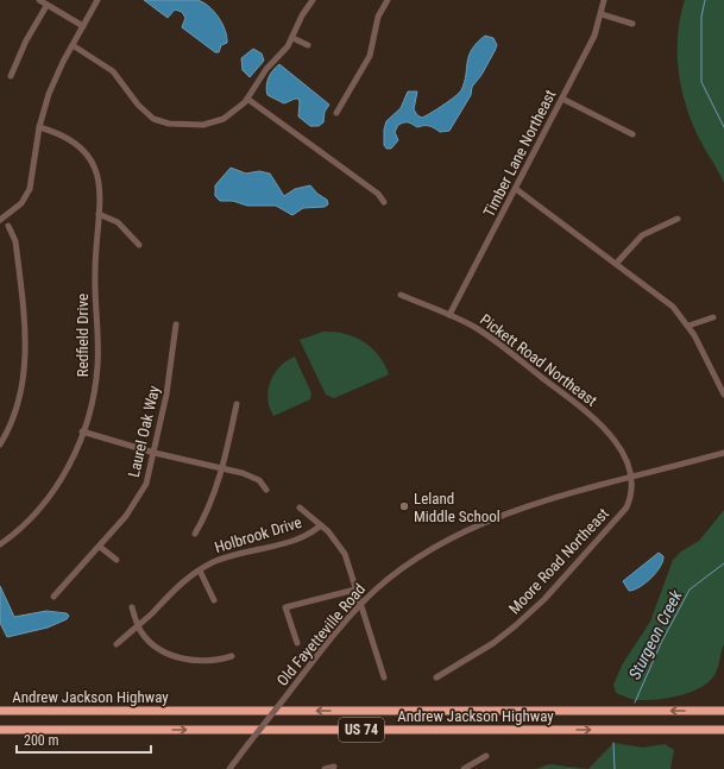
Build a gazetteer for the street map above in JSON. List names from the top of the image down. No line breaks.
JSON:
{"streets":{"highway":["Andrew Jackson Highway","US 74"],"street":["Timber Lane Northeast","Redfield Drive","Pickett Road Northeast","Laurel Oak Way","Holbrook Drive","Moore Road Northeast","Old Fayetteville Road"]},"crossings":[["Timber Lane Northeast","Pickett Road Northeast"],["Pickett Road Northeast","Moore Road Northeast"],["Pickett Road Northeast","Old Fayetteville Road"],["Moore Road Northeast","Old Fayetteville Road"]],"water":["Sturgeon Creek"],"places":["Leland Middle School"],"scale_bar":"200 m"}
